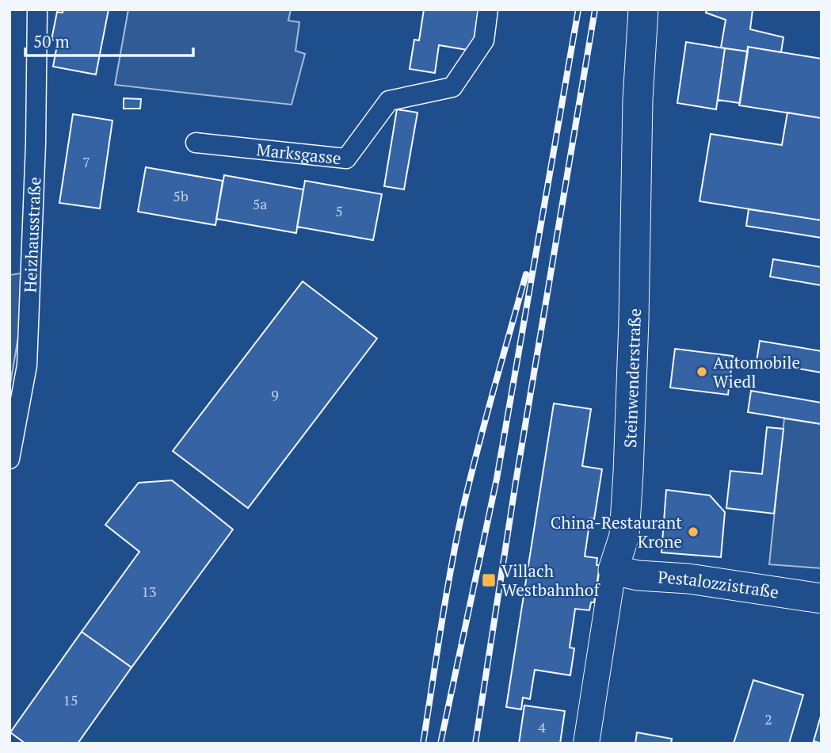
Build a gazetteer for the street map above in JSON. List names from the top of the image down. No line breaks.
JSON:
{"streets":{"main road":["Steinwenderstraße","Pestalozzistraße"],"street":["Marksgasse","Heizhausstraße"]},"crossings":[["Steinwenderstraße","Pestalozzistraße"]],"places":{"other":["Automobile Wiedl","China-Restaurant Krone"],"transit":["Villach Westbahnhof"]},"house_numbers":["7","5b","5a","5","9","13","15","2","4"],"scale_bar":"50 m"}
